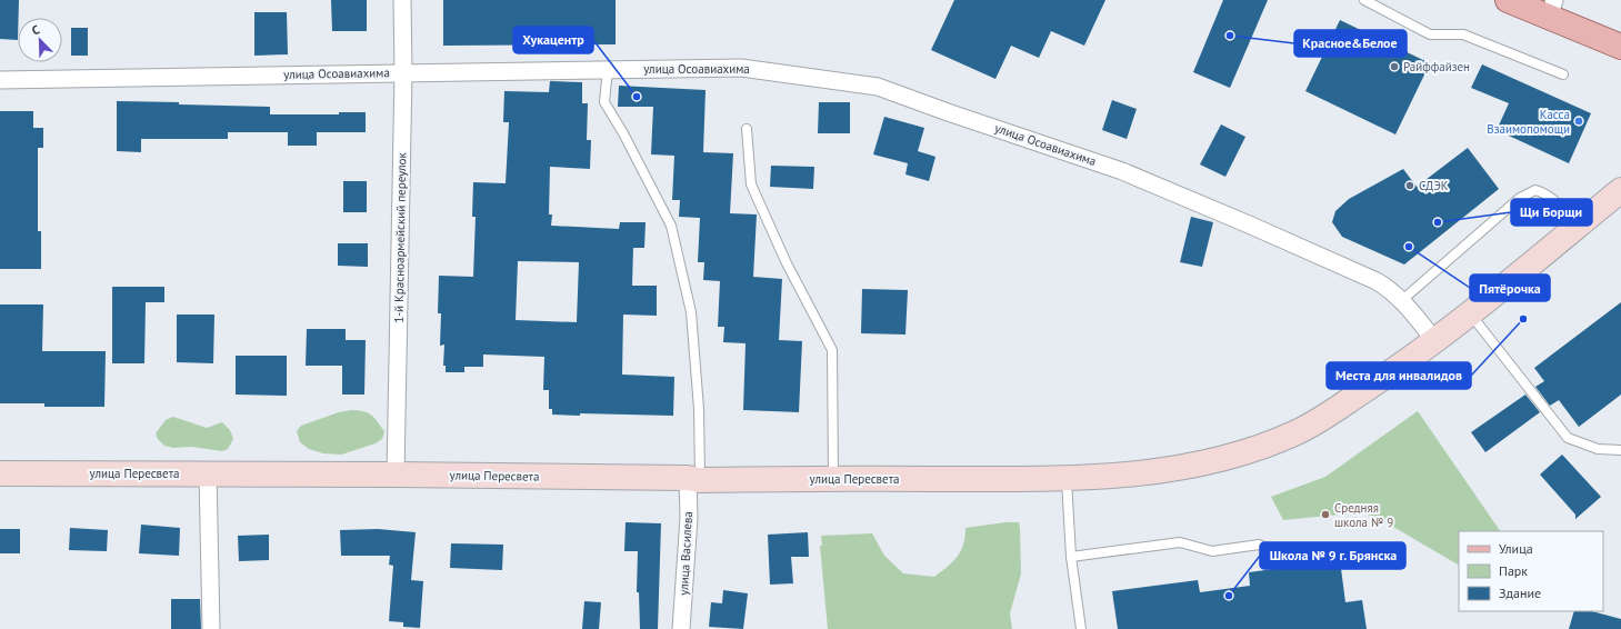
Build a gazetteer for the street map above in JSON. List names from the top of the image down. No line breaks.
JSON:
{"streets":{"main road":["улица Пересвета"],"street":["улица Осоавиахима","1-й Красноармейский переулок","улица Василева"]},"crossings":[["улица Осоавиахима","1-й Красноармейский переулок"],["улица Осоавиахима","улица Пересвета"],["1-й Красноармейский переулок","улица Пересвета"],["улица Пересвета","улица Василева"]],"places":["Красное&Белое","Райффайзен","Хукацентр","Касса Взаимопомощи","СДЭК","Щи Борщи","Пятёрочка","Места для инвалидов","Средняя школа № 9","Школа № 9 г. Брянска"],"legend":["Улица","Парк","Здание"],"north":"top left"}
